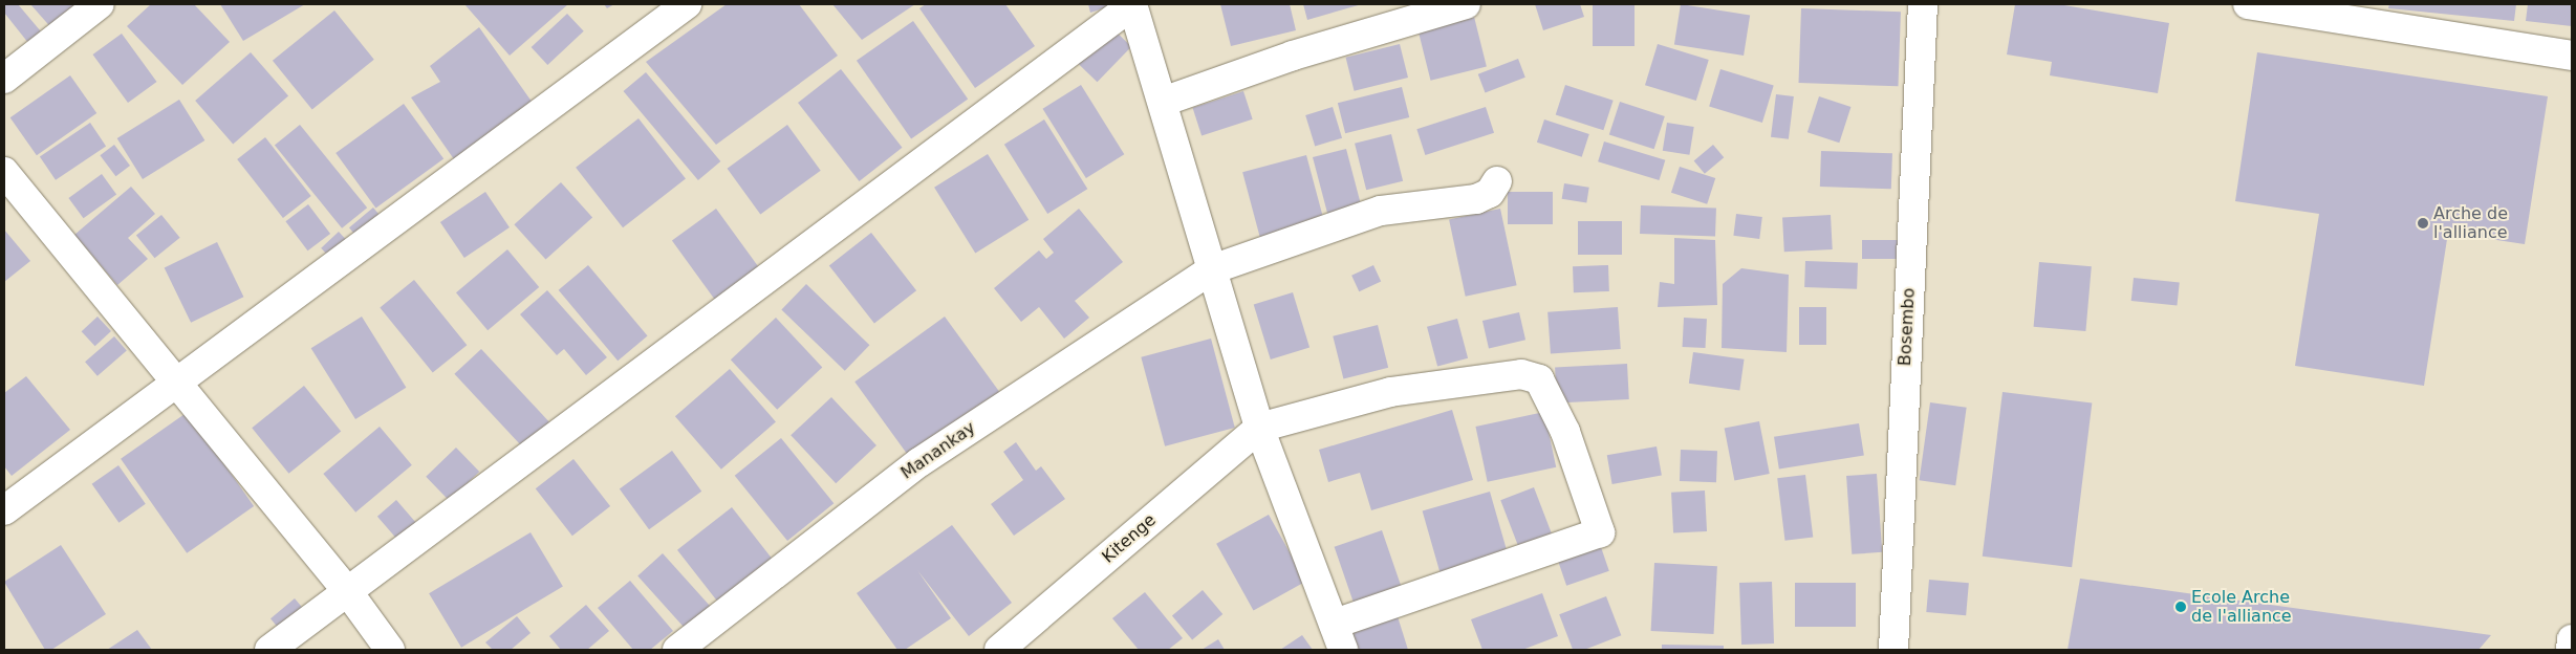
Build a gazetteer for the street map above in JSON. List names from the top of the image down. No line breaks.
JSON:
{"streets":{"street":["Bosembo","Manankay","Kitenge"]},"places":["Arche de l'alliance","Ecole Arche de l'alliance"]}
